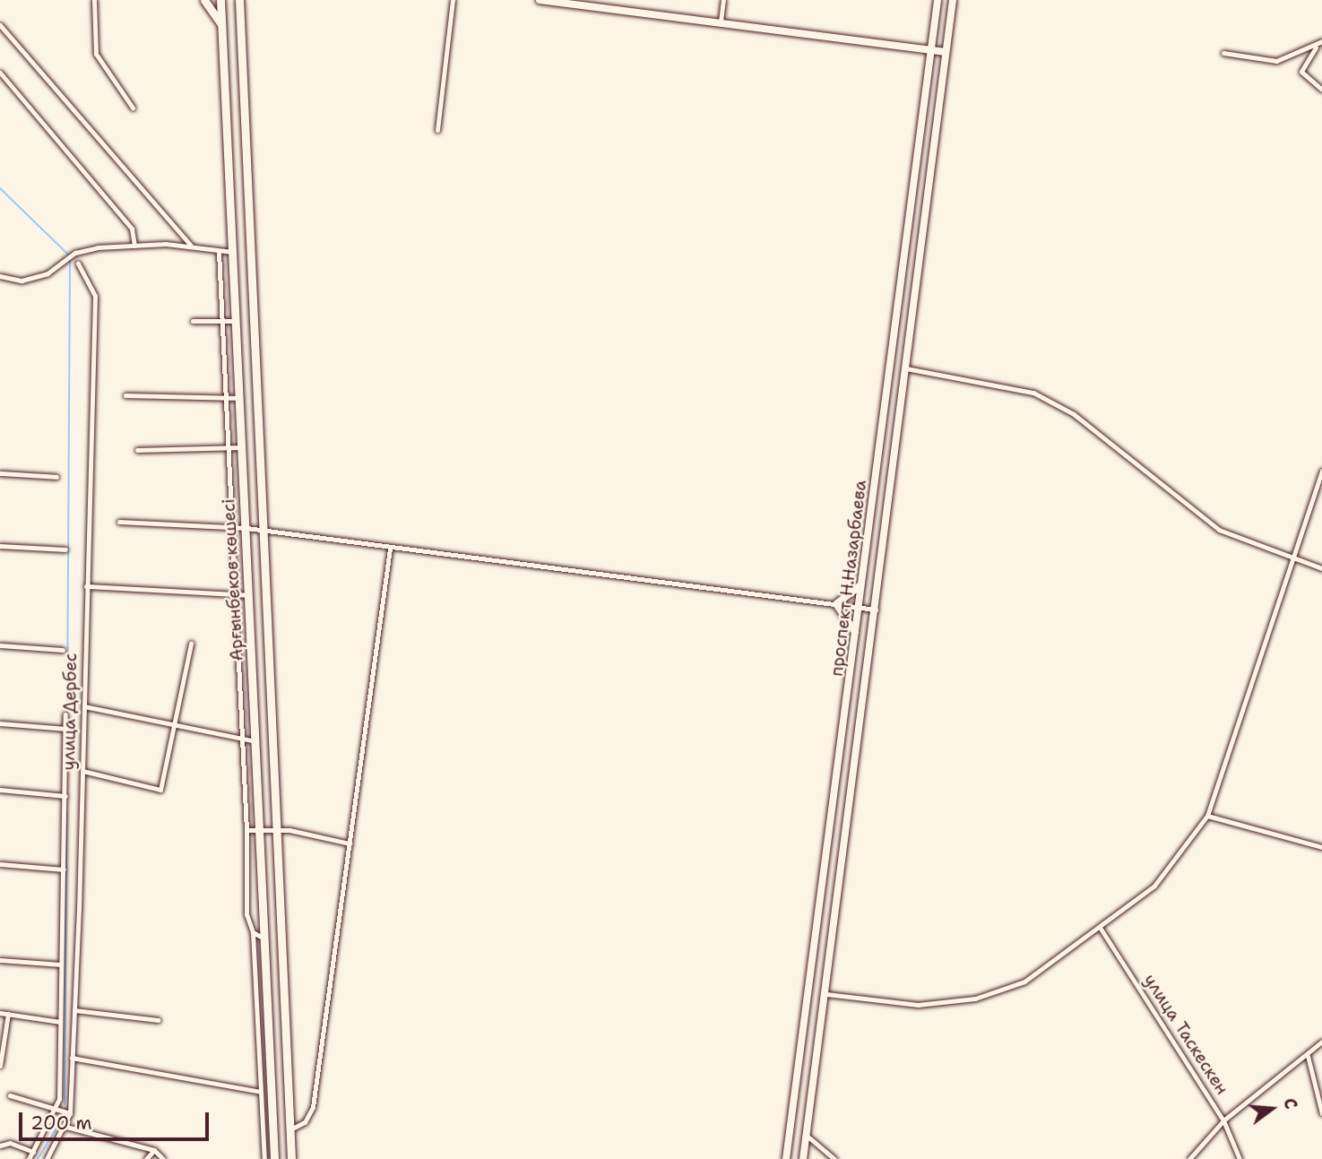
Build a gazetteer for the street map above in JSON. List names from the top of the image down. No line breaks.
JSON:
{"streets":{"main road":["проспект Н.Назарбаева","Арғынбеков көшесі"],"street":["улица Дербес","улица Таскескен"]},"scale_bar":"200 m","north":"right"}
